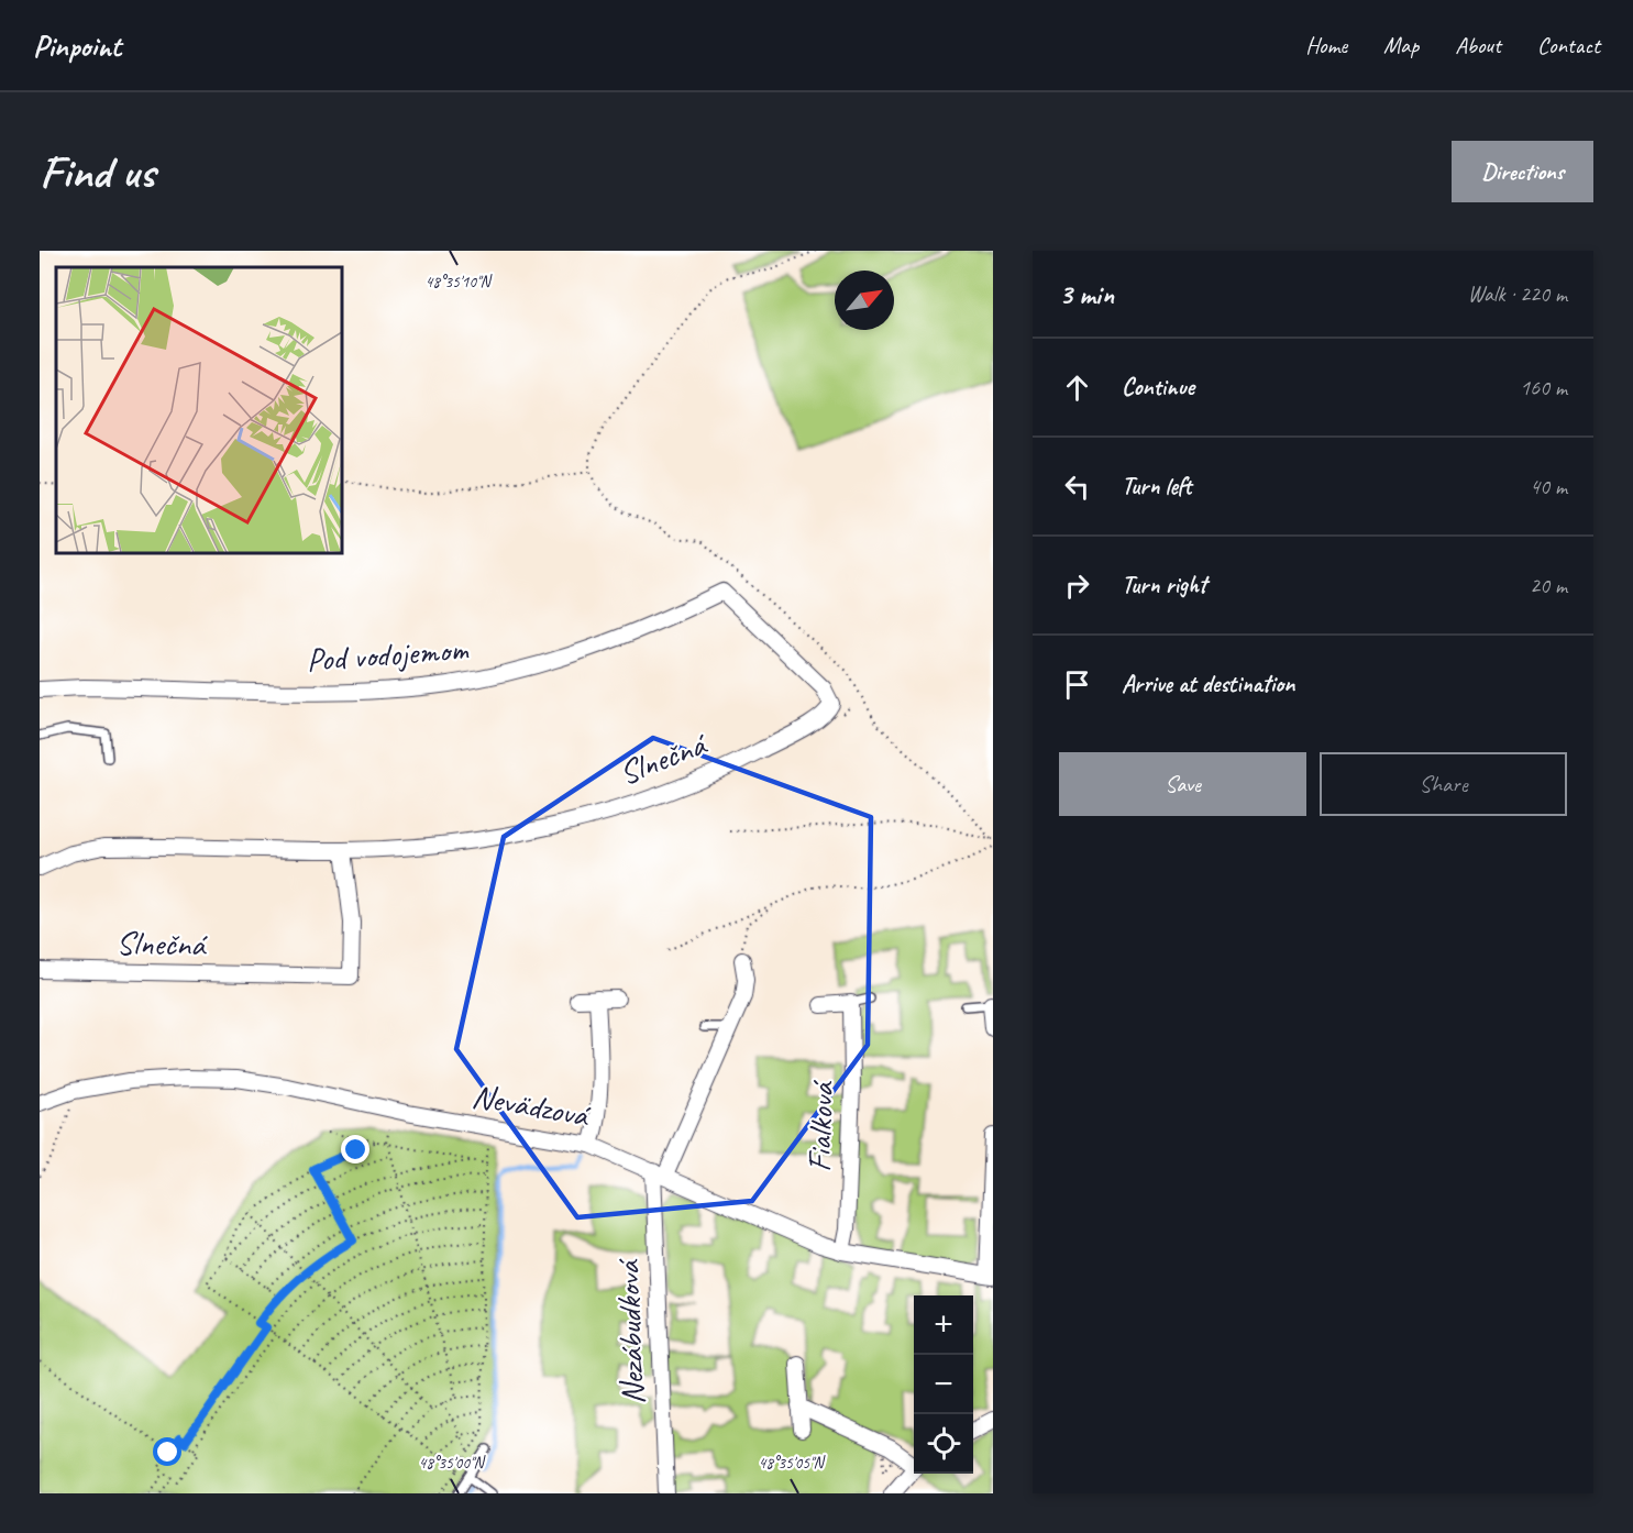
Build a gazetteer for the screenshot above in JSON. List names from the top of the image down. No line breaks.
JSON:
{"streets":{"street":["Pod vodojemom","Slnečná","Nevädzová","Fialková","Nezábudková"]},"crossings":[["Pod vodojemom","Slnečná"],["Nevädzová","Fialková"],["Nevädzová","Nezábudková"]],"north":"top right","page":{"header":"Pinpoint","nav":["Home","Map","About","Contact"],"buttons":["Directions",["Save","Share"]],"title":"Find us","heading":["3 min","Walk · 220 m"],"list":[["Continue","160 m"],["Turn left","40 m"],["Turn right","20 m"],"Arrive at destination"],"map_buttons":["+","−"]},"coordinates":["48°35'10\"N","48°35'00\"N","48°35'05\"N"]}
